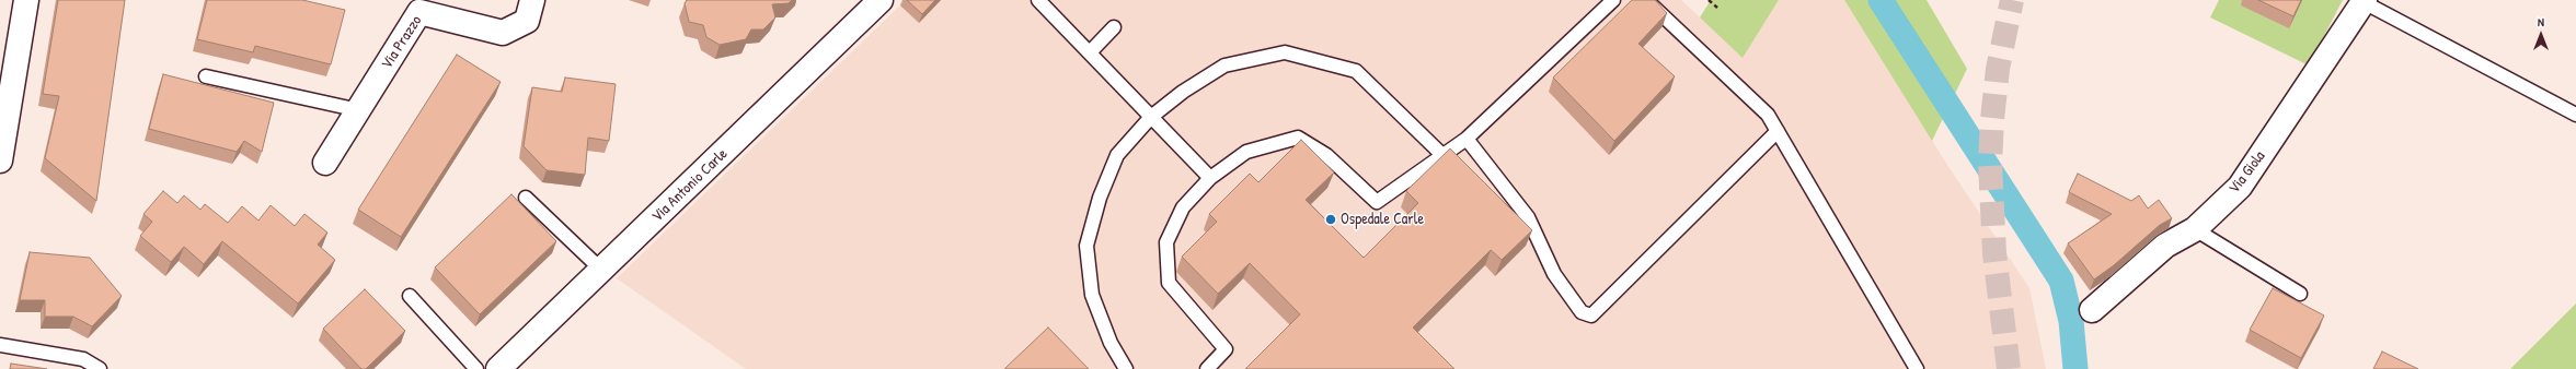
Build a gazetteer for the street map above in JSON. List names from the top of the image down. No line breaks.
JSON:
{"streets":{"street":["Via Prazzo","Via Giola","Via Antonio Carle"]},"places":["Ospedale Carle"],"north":"top"}
